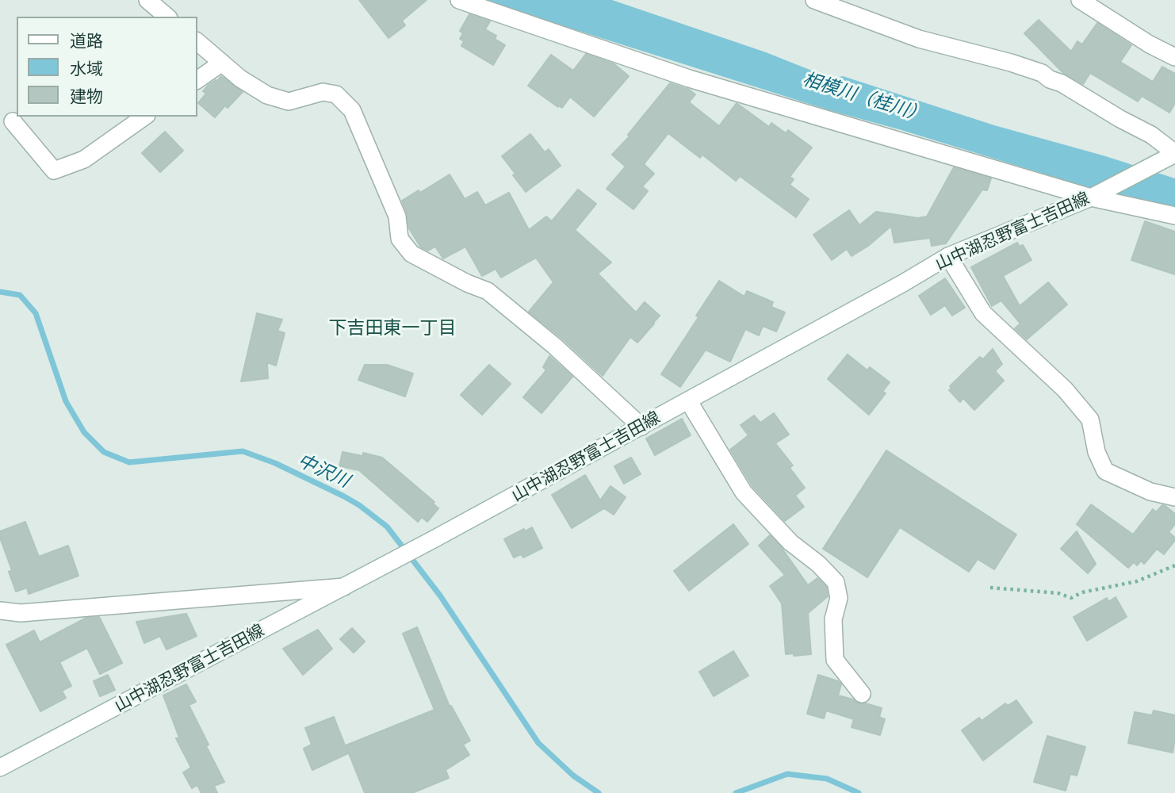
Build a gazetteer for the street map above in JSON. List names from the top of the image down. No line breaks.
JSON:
{"streets":{"street":["山中湖忍野富士吉田線"]},"districts":["下吉田東一丁目"],"water":["相模川（桂川）","中沢川"],"legend":["道路","水域","建物"]}
